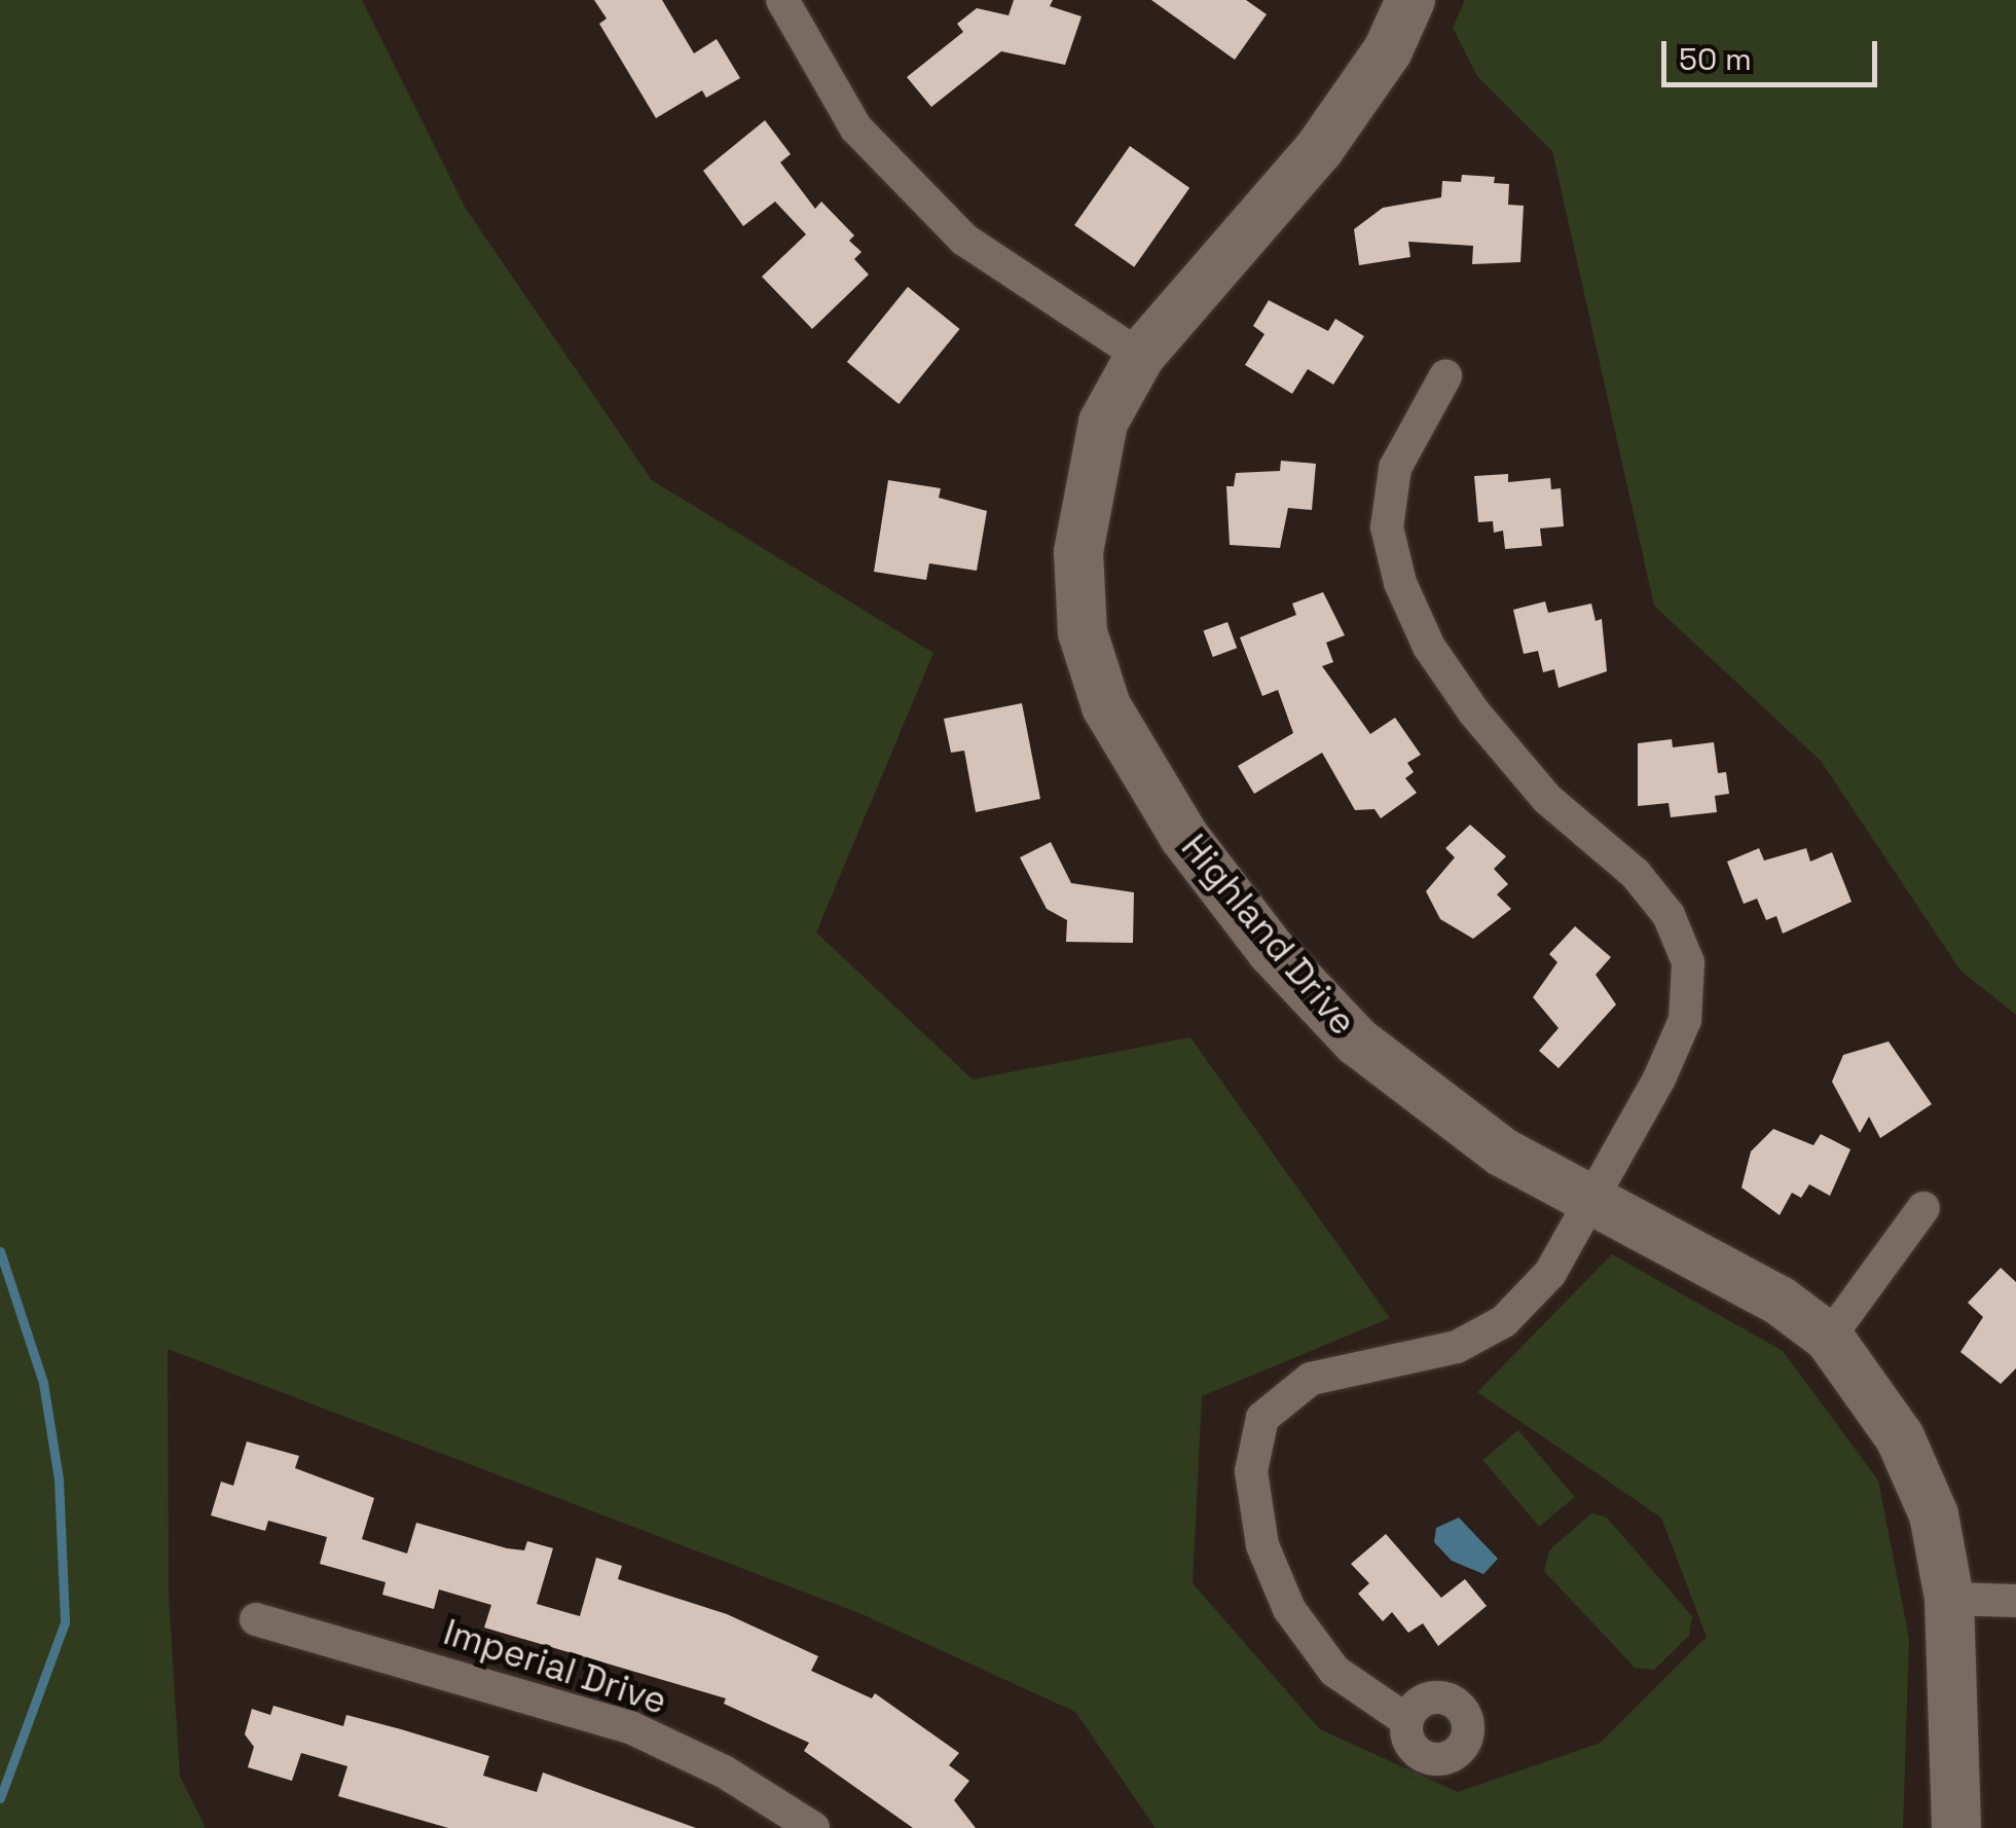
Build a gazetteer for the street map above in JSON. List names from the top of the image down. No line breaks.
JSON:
{"streets":{"street":["Highland Drive","Imperial Drive"]},"scale_bar":"50 m"}
